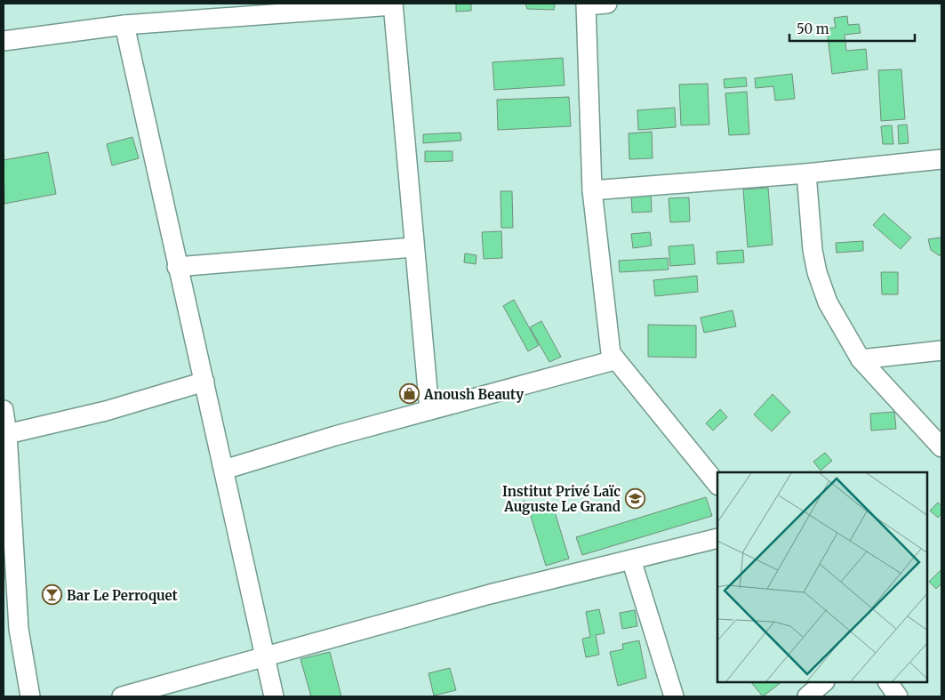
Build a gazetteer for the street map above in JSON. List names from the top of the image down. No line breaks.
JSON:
{"places":{"shop":["Anoush Beauty"],"school or university":["Institut Privé Laïc Auguste Le Grand"],"bar":["Bar Le Perroquet"]},"scale_bar":"50 m"}
